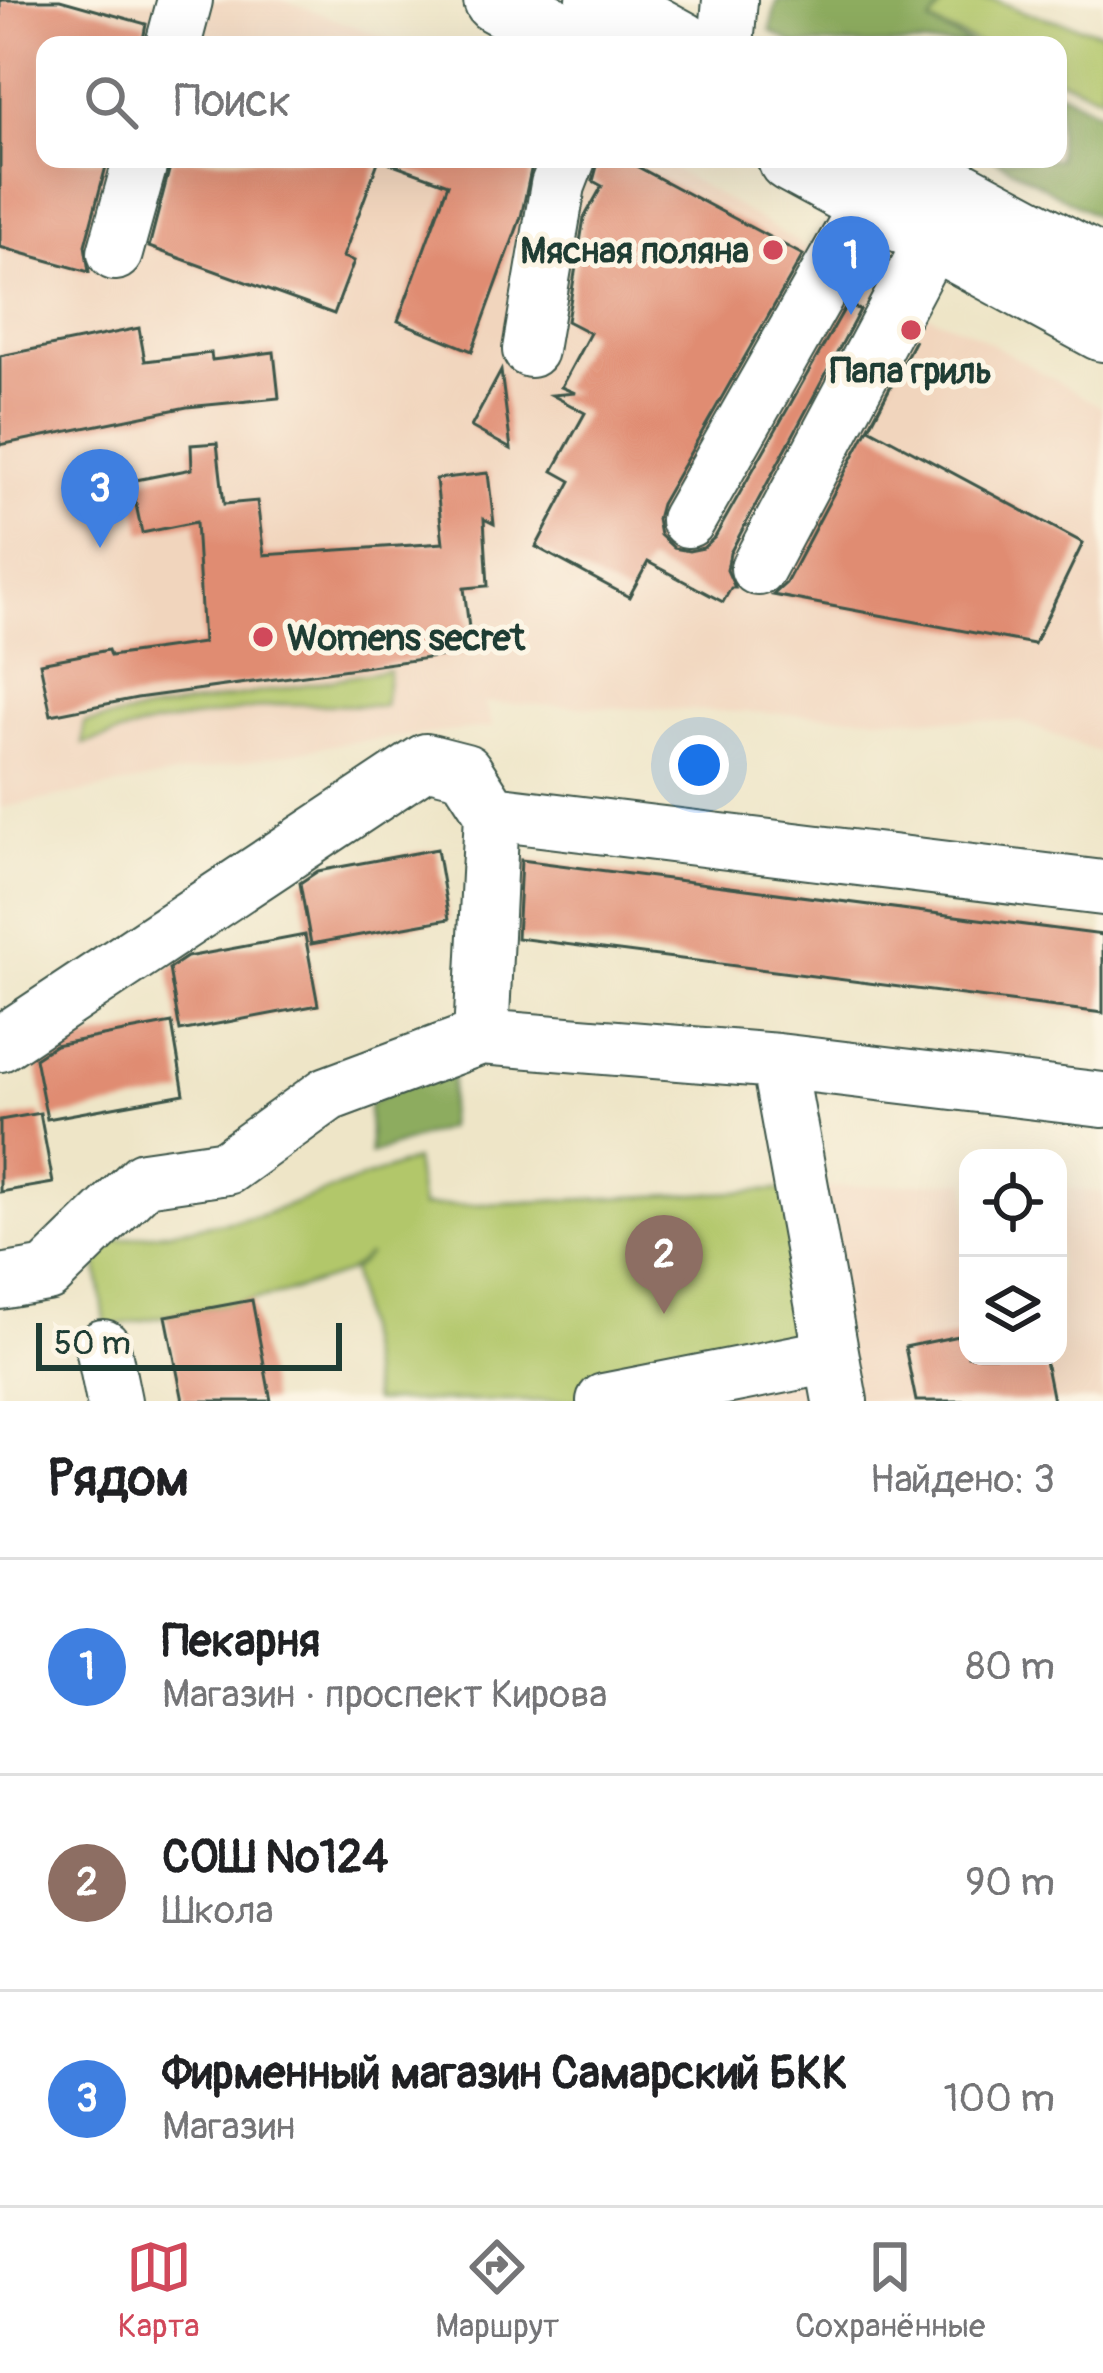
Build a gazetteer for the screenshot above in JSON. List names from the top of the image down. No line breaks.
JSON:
{"places":["Мясная поляна","Папа гриль","Womens secret"],"scale_bar":"50 m","page":{"search":"Поиск","pins":["1","3","2"],"scale":"50 m","heading":["Рядом","Найдено: 3"],"list":[{"mark":"1","name":"Пекарня","note":"Магазин · проспект Кирова","value":"80 m"},{"mark":"2","name":"СОШ №124","note":"Школа","value":"90 m"},{"mark":"3","name":"Фирменный магазин Самарский БКК","note":"Магазин","value":"100 m"}],"nav":["Карта","Маршрут","Сохранённые"]}}
